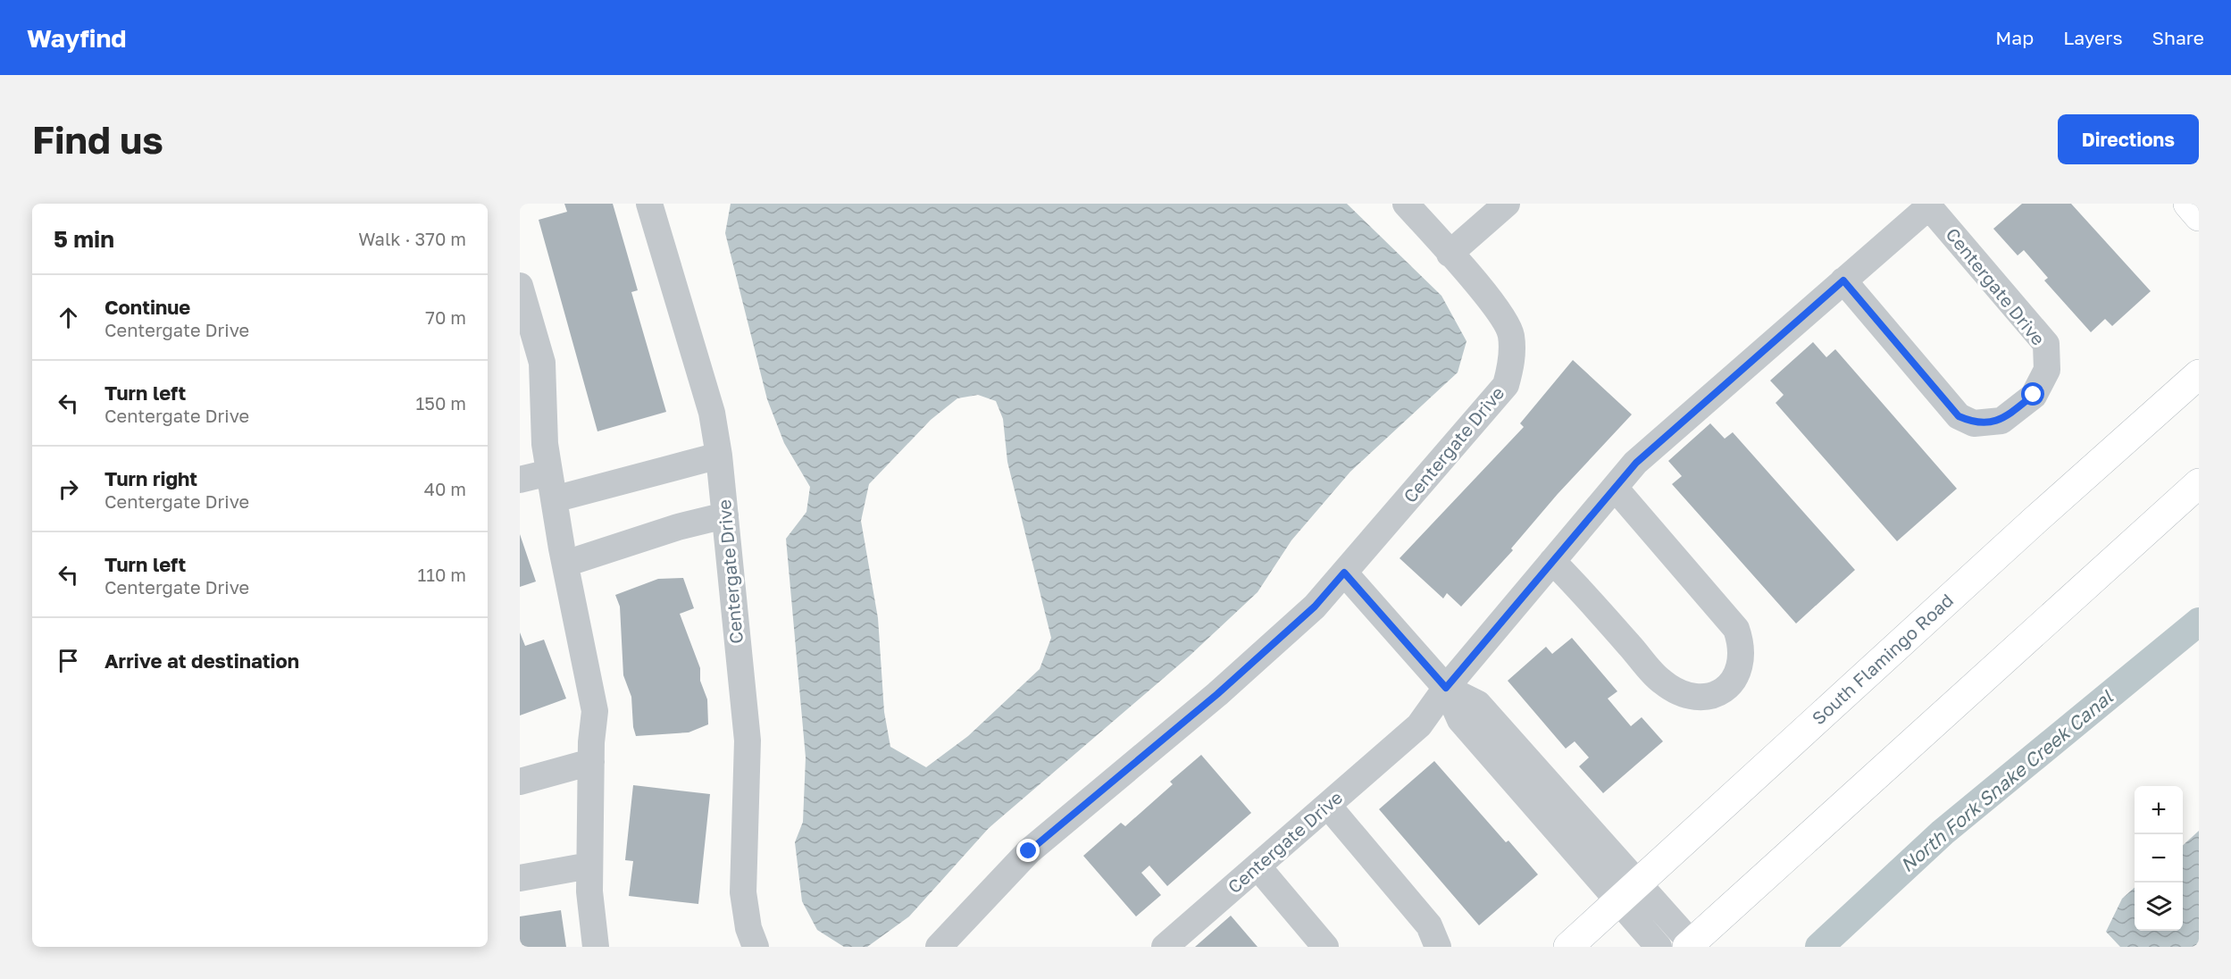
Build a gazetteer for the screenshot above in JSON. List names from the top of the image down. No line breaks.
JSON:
{"streets":{"main road":["South Flamingo Road"],"street":["Centergate Drive"]},"water":["North Fork Snake Creek Canal"],"page":{"header":"Wayfind","nav":["Map","Layers","Share"],"buttons":"Directions","title":"Find us","heading":["5 min","Walk · 370 m"],"list":[["Continue","Centergate Drive","70 m"],["Turn left","Centergate Drive","150 m"],["Turn right","Centergate Drive","40 m"],["Turn left","Centergate Drive","110 m"],"Arrive at destination"],"map_buttons":["+","−"]}}
